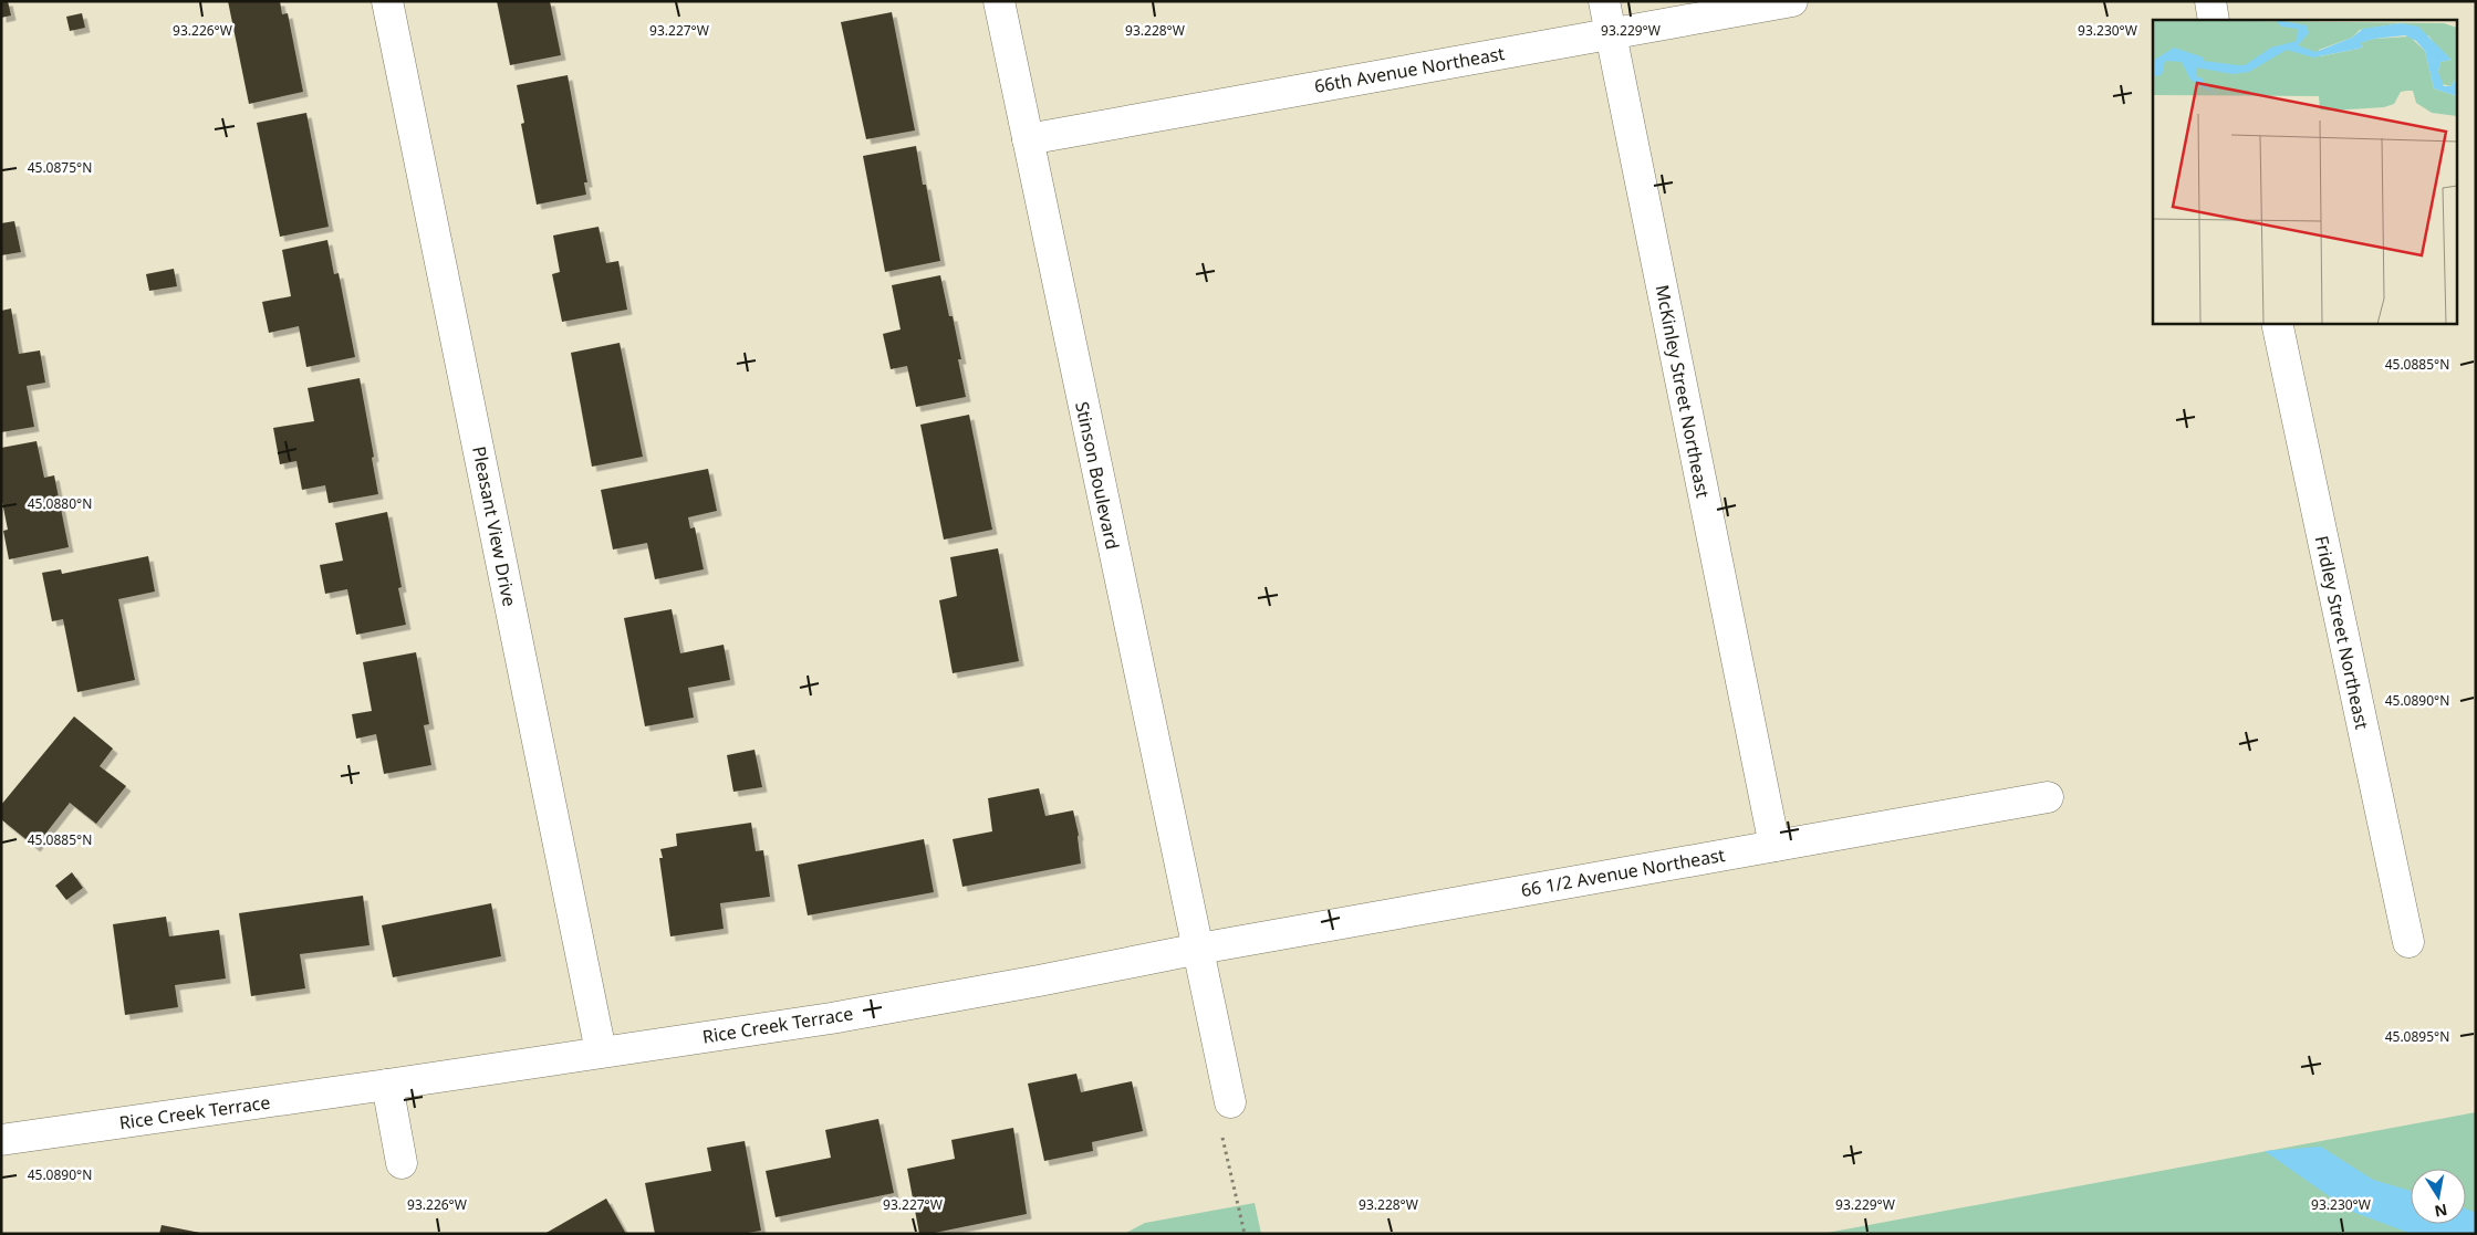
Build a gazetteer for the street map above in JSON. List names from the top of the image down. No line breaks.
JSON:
{"streets":{"street":["66th Avenue Northeast","McKinley Street Northeast","Stinson Boulevard","Pleasant View Drive","Fridley Street Northeast","66 1/2 Avenue Northeast","Rice Creek Terrace"]},"crossings":[["66th Avenue Northeast","McKinley Street Northeast"],["66th Avenue Northeast","Stinson Boulevard"],["McKinley Street Northeast","66 1/2 Avenue Northeast"],["Stinson Boulevard","66 1/2 Avenue Northeast"],["Stinson Boulevard","Rice Creek Terrace"],["Pleasant View Drive","Rice Creek Terrace"],["66 1/2 Avenue Northeast","Rice Creek Terrace"]],"north":"bottom","coordinates":["93.226°W","93.227°W","93.228°W","93.229°W","93.230°W","45.0875°N","45.0885°N","45.0880°N","45.0890°N","45.0895°N"]}
